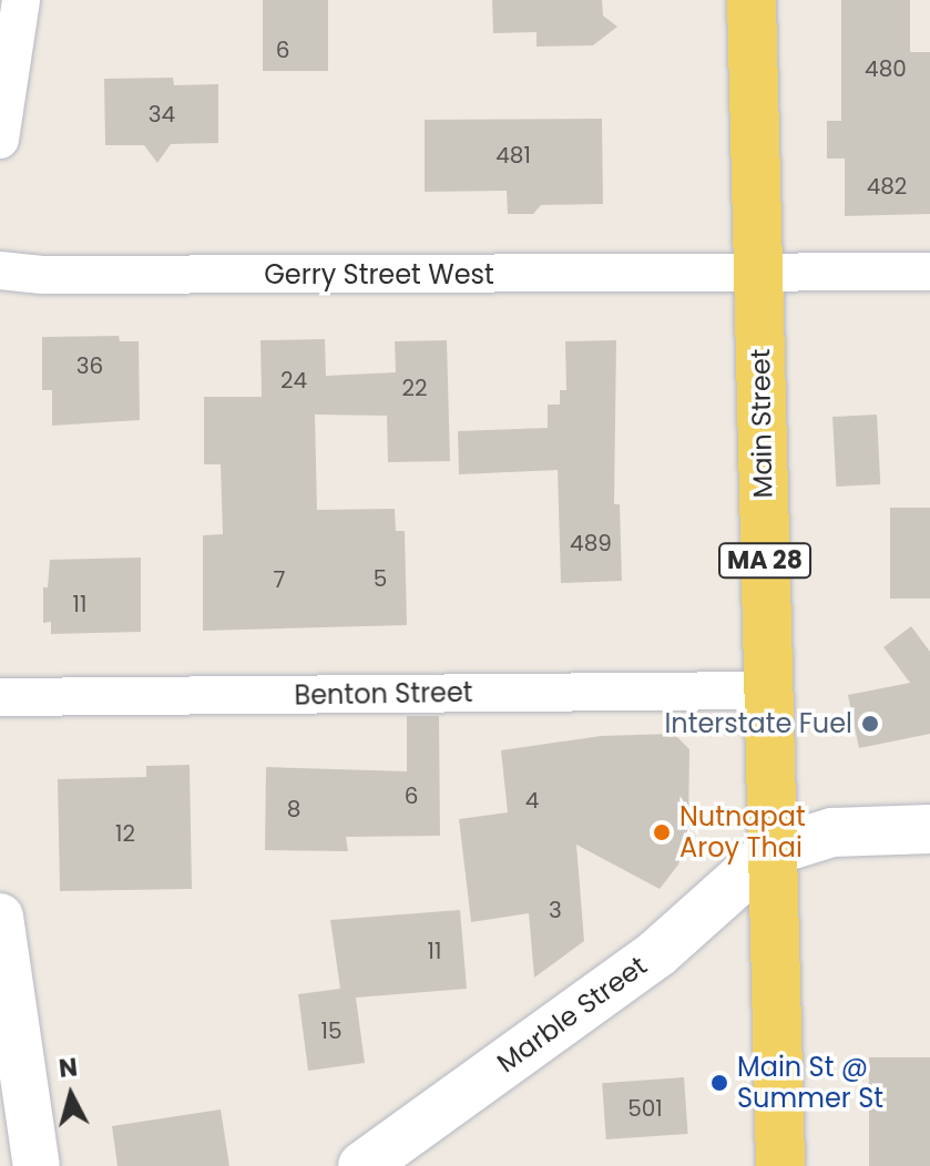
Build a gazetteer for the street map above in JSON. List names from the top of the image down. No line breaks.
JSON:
{"streets":{"main road":["Main Street","MA 28","Marble Street"],"street":["Gerry Street West","Benton Street"]},"crossings":[["Gerry Street West","Main Street"],["Main Street","Benton Street"],["Main Street","Marble Street"]],"places":["Interstate Fuel","Nutnapat Aroy Thai","Main St @ Summer St"],"house_numbers":["6","480","34","481","482","36","24","22","489","5","7","11","6","4","8","12","3","11","15","501"],"north":"top"}
